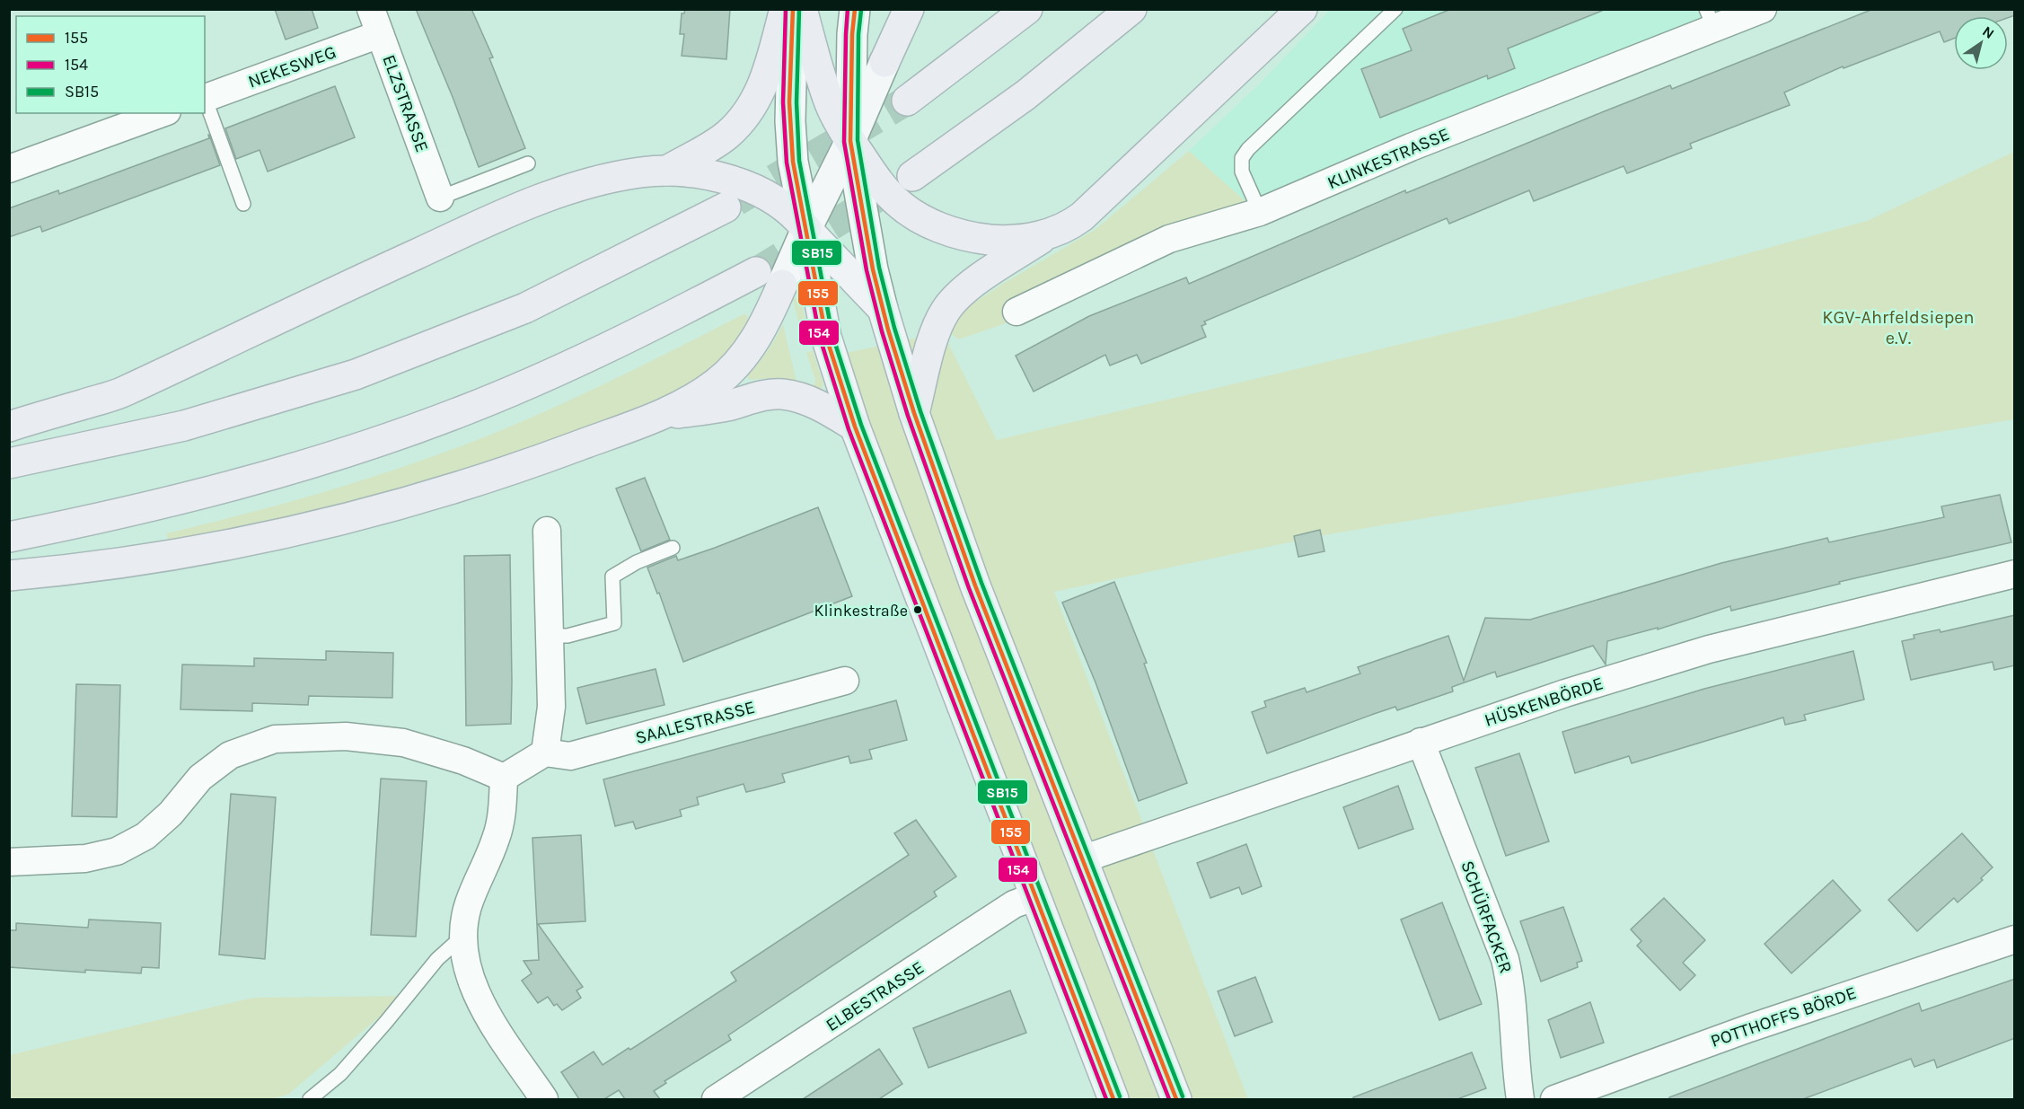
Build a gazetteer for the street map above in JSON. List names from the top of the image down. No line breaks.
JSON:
{"streets":{"street":["NEKESWEG","ELZSTRASSE","KLINKESTRASSE","HÜSKENBÖRDE","SAALESTRASSE","SCHÜRFACKER","ELBESTRASSE","POTTHOFFS BÖRDE"]},"crossings":[["NEKESWEG","ELZSTRASSE"],["HÜSKENBÖRDE","SCHÜRFACKER"]],"parks":["KGV-Ahrfeldsiepen e.V."],"places":["Klinkestraße"],"lines":["transit line 155","transit line 154","transit line SB15"],"legend":["155","154","SB15"],"north":"top right"}
